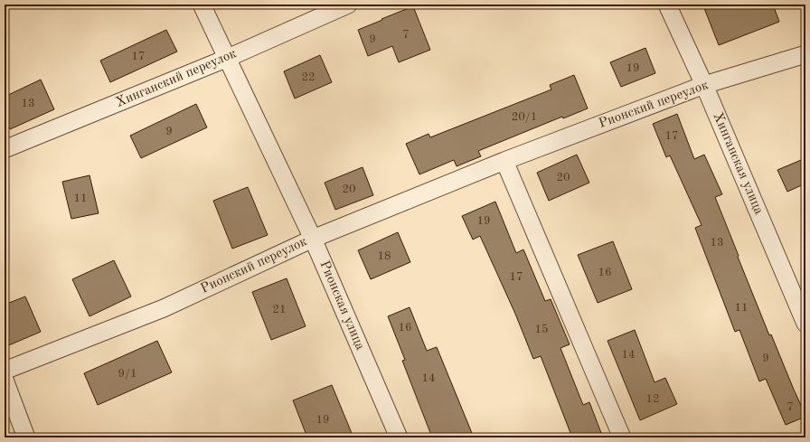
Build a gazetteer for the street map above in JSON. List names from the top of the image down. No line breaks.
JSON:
{"streets":{"street":["Хинганский переулок","Рионский переулок","Хинганская улица","Рионская улица"]},"crossings":[["Хинганский переулок","Рионская улица"],["Рионский переулок","Хинганская улица"],["Рионский переулок","Рионская улица"]],"house_numbers":["7","9","17","19","22","13","20/1","9","17","20","20","11","19","13","18","16","17","11","21","16","15","14","9","9/1","14","12","7","19"]}
